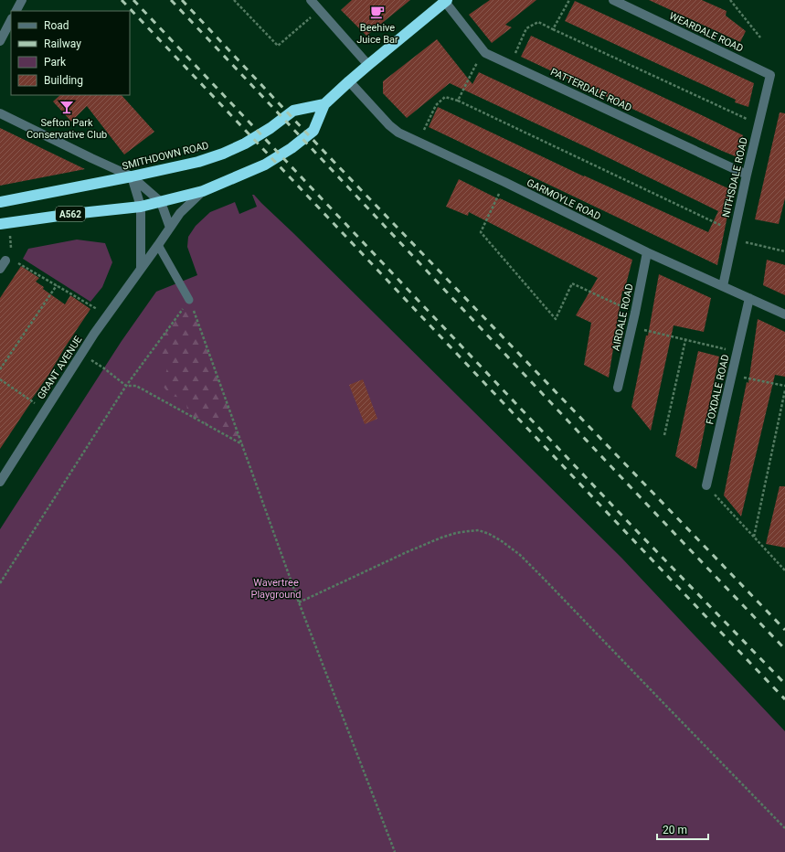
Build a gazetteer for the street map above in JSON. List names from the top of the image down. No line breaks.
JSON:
{"streets":{"highway":["SMITHDOWN ROAD","A562"],"street":["WEARDALE ROAD","PATTERDALE ROAD","NITHSDALE ROAD","GARMOYLE ROAD","AIRDALE ROAD","GRANT AVENUE","FOXDALE ROAD"]},"crossings":[["WEARDALE ROAD","NITHSDALE ROAD"],["PATTERDALE ROAD","NITHSDALE ROAD"],["PATTERDALE ROAD","A562"],["SMITHDOWN ROAD","A562"],["NITHSDALE ROAD","GARMOYLE ROAD"],["GARMOYLE ROAD","A562"],["GARMOYLE ROAD","AIRDALE ROAD"],["GARMOYLE ROAD","FOXDALE ROAD"],["A562","GRANT AVENUE"]],"parks":["Wavertree Playground"],"places":{"cafe":["Beehive Juice Bar"],"bar":["Sefton Park Conservative Club"]},"legend":["Road","Railway","Park","Building"],"scale_bar":"20 m"}
